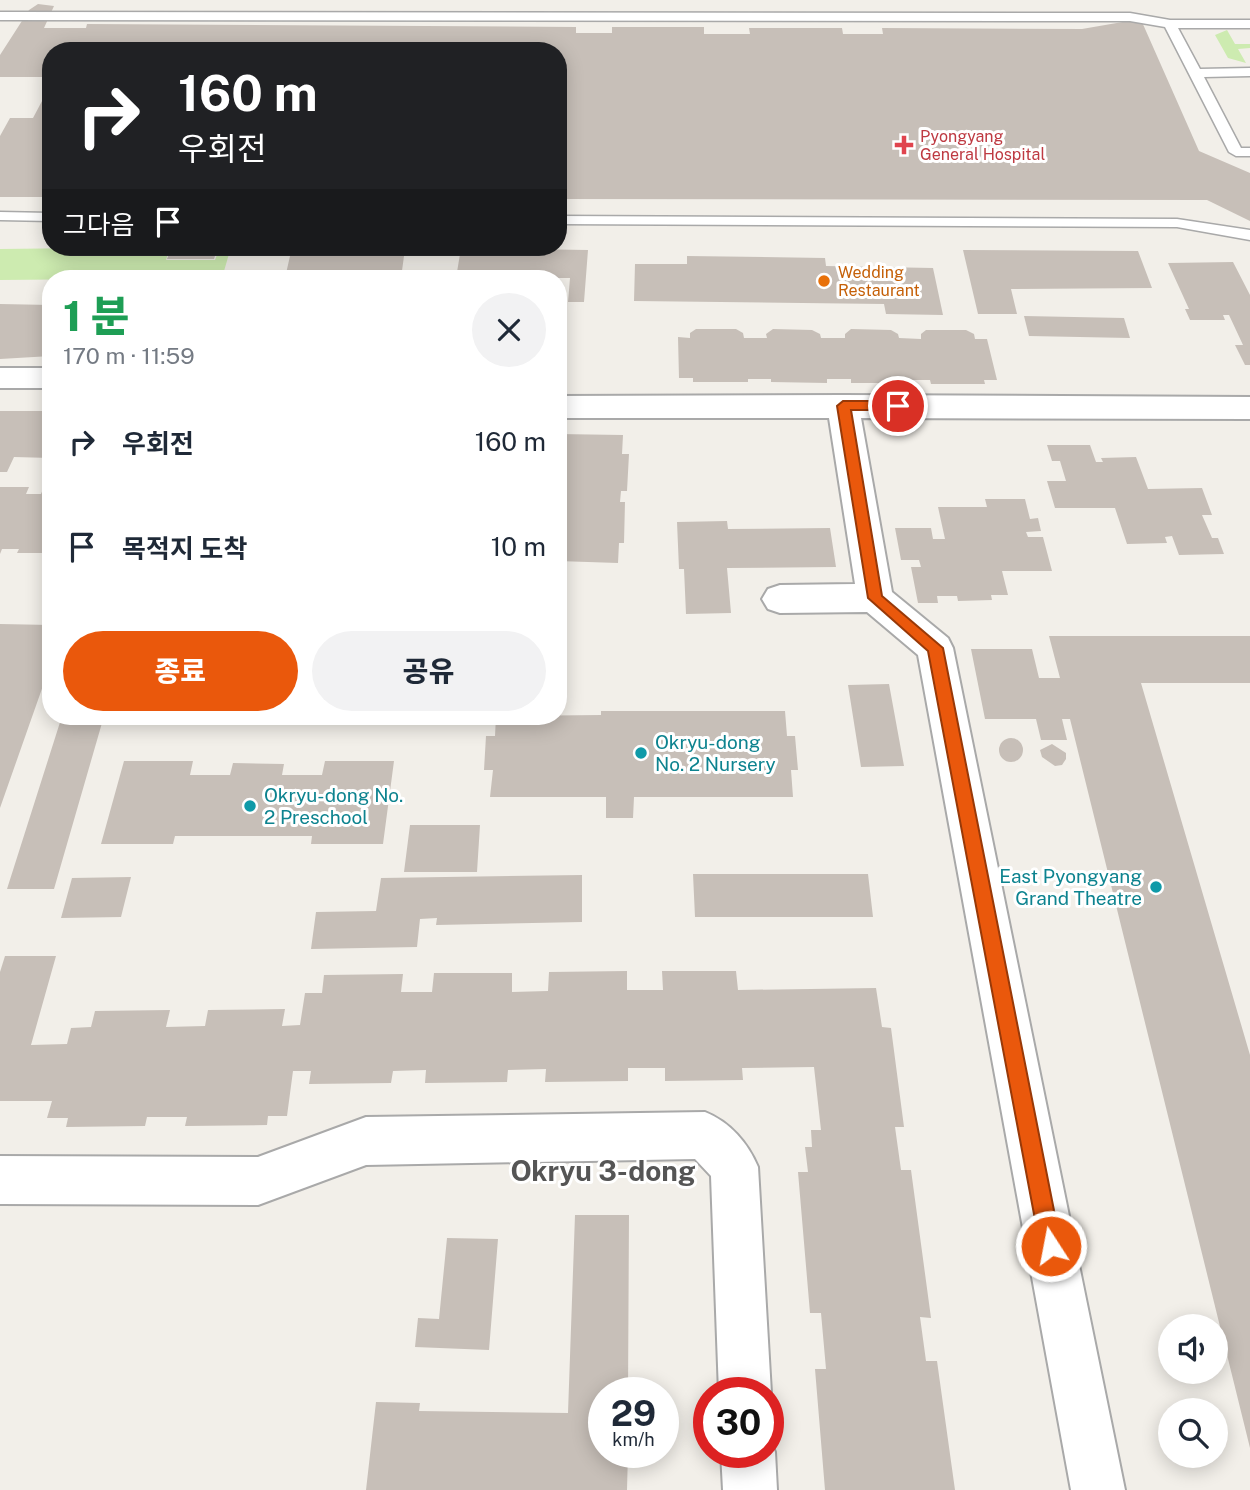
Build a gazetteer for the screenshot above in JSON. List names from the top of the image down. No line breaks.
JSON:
{"districts":["Okryu 3-dong"],"places":{"health":["Pyongyang General Hospital"],"other":["Wedding Restaurant","Okryu-dong No. 2 Nursery","Okryu-dong No. 2 Preschool","East Pyongyang Grand Theatre"]},"page":{"turn":["160 m","우회전"],"then":"그다음","heading":["1 분","170 m · 11:59"],"list":[{"name":"우회전","value":"160 m"},{"name":"목적지 도착","value":"10 m"}],"buttons":["종료","공유"],"speed":"29 km/h","limit":"30"}}
